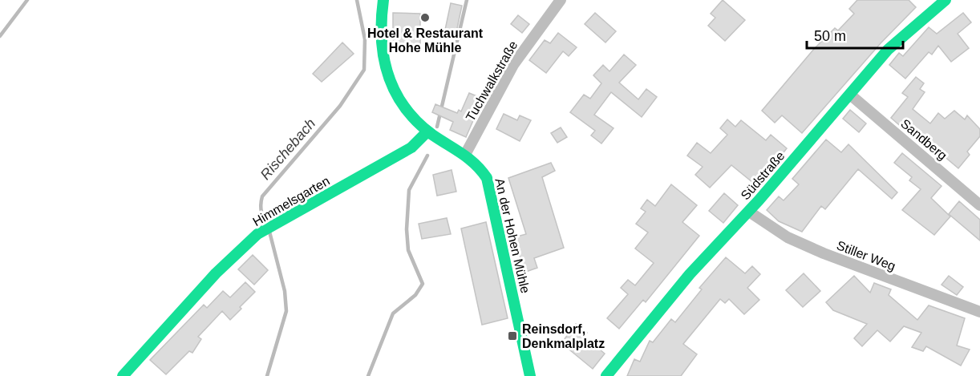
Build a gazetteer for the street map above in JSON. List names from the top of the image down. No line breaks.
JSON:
{"streets":{"street":["Tuchwalkstraße","Sandberg","Südstraße","Himmelsgarten","An der Hohen Mühle","Stiller Weg"]},"crossings":[["Tuchwalkstraße","An der Hohen Mühle"],["Sandberg","Südstraße"],["Südstraße","Stiller Weg"],["Himmelsgarten","An der Hohen Mühle"]],"water":["Rischebach"],"places":{"other":["Hotel & Restaurant Hohe Mühle"],"transit":["Reinsdorf, Denkmalplatz"]},"scale_bar":"50 m"}
